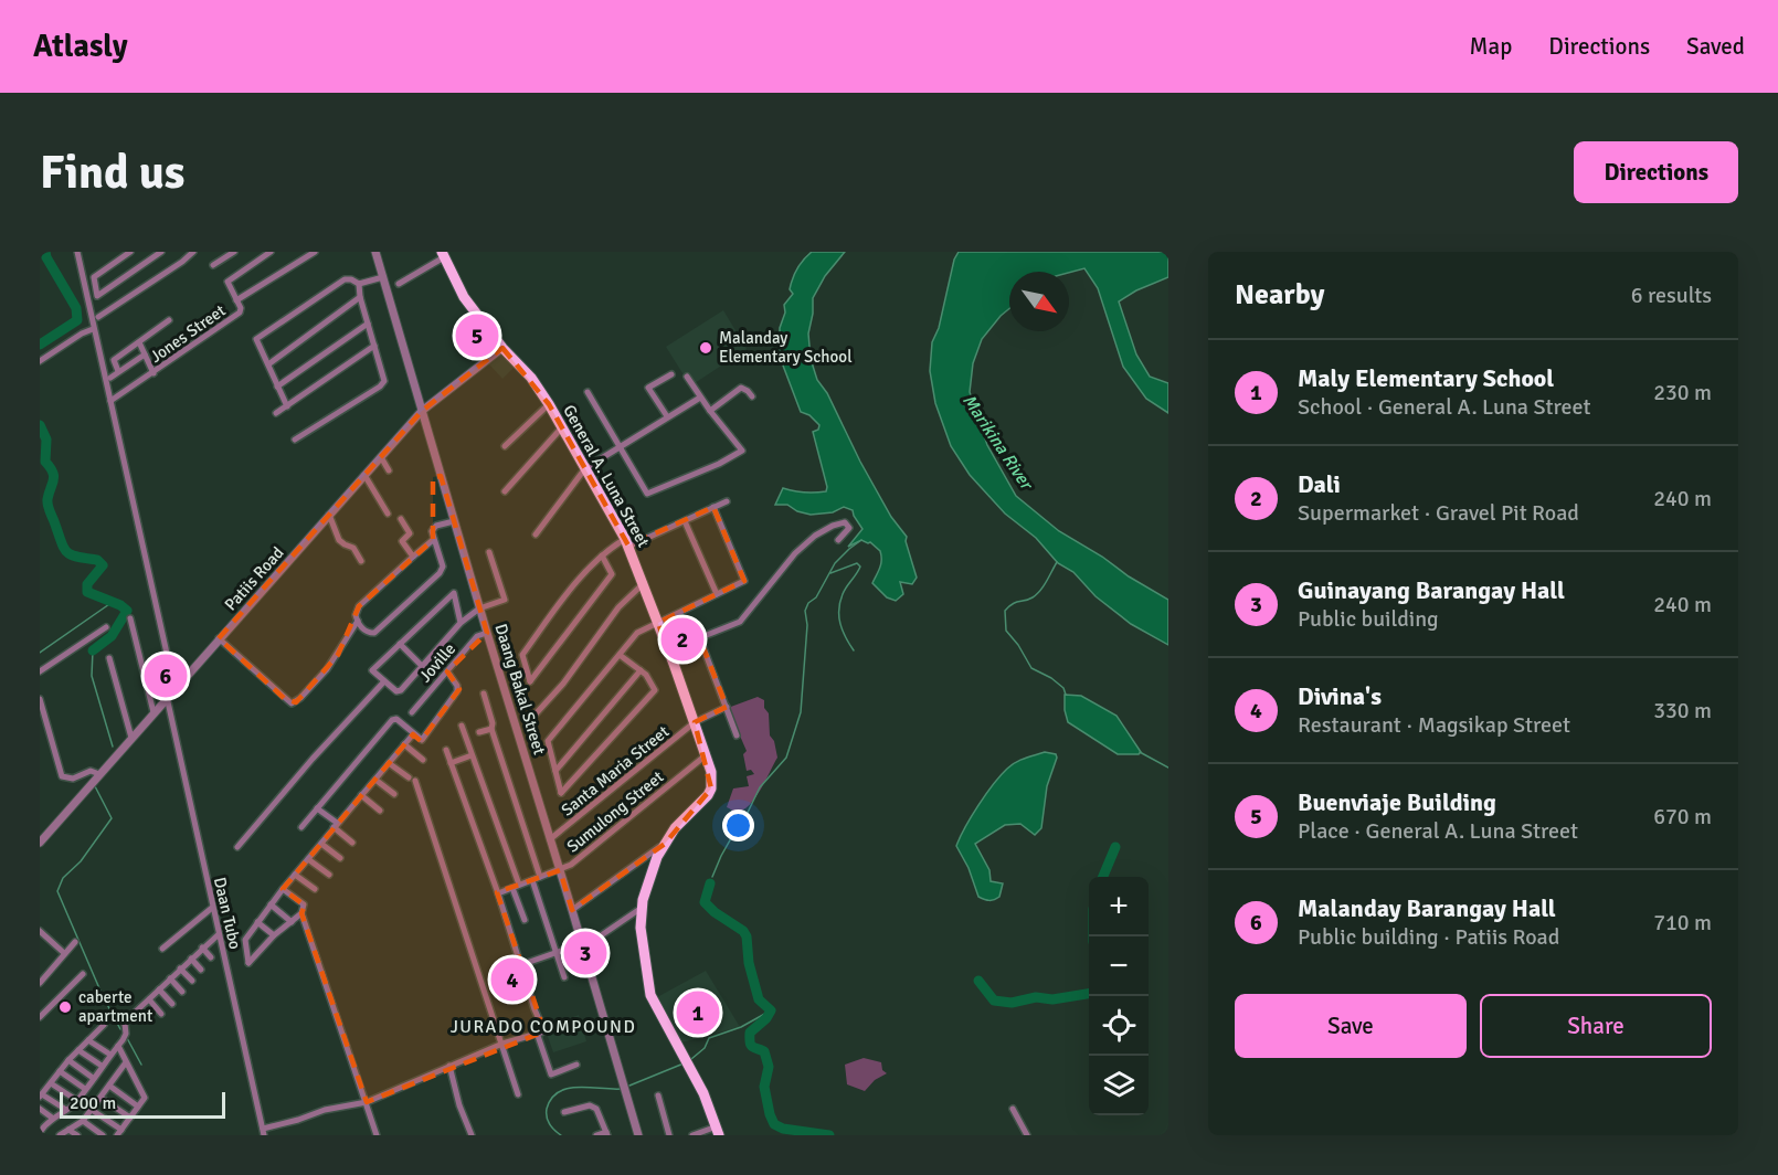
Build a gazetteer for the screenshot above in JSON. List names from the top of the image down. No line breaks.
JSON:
{"streets":{"main road":["General A. Luna Street"],"street":["Jones Street","Patiis Road","Joville","Daang Bakal Street","Santa Maria Street","Sumulong Street","Daan Tubo"]},"crossings":[["General A. Luna Street","Patiis Road"],["General A. Luna Street","Santa Maria Street"],["General A. Luna Street","Sumulong Street"],["Patiis Road","Daang Bakal Street"],["Patiis Road","Daan Tubo"],["Joville","Daang Bakal Street"],["Daang Bakal Street","Santa Maria Street"],["Daang Bakal Street","Sumulong Street"]],"districts":["JURADO COMPOUND"],"water":["Marikina River"],"places":["Malanday Elementary School","caberte apartment"],"scale_bar":"200 m","north":"bottom right","page":{"header":"Atlasly","nav":["Map","Directions","Saved"],"buttons":["Directions",["Save","Share"]],"title":"Find us","heading":["Nearby","6 results"],"pins":["5","2","6","3","4","1"],"list":[{"mark":"1","name":"Maly Elementary School","note":"School · General A. Luna Street","value":"230 m"},{"mark":"2","name":"Dali","note":"Supermarket · Gravel Pit Road","value":"240 m"},{"mark":"3","name":"Guinayang Barangay Hall","note":"Public building","value":"240 m"},{"mark":"4","name":"Divina's","note":"Restaurant · Magsikap Street","value":"330 m"},{"mark":"5","name":"Buenviaje Building","note":"Place · General A. Luna Street","value":"670 m"},{"mark":"6","name":"Malanday Barangay Hall","note":"Public building · Patiis Road","value":"710 m"}],"map_buttons":["+","−"],"scale":"200 m"}}
